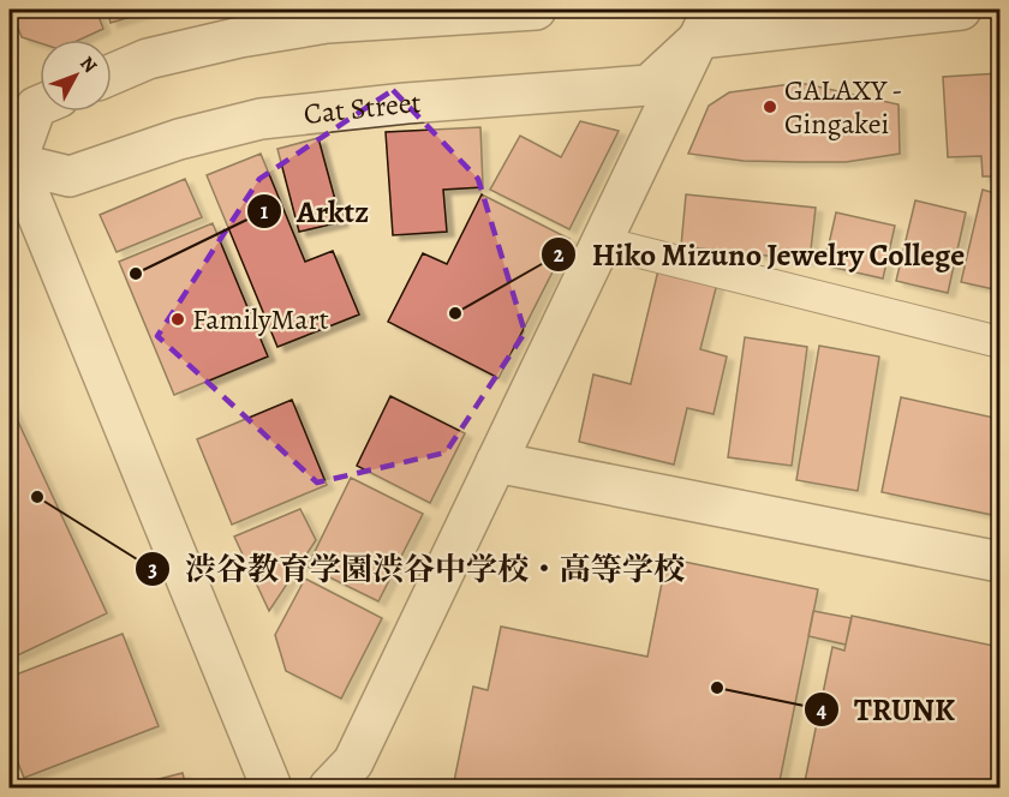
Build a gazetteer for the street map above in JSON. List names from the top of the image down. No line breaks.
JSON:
{"streets":{"street":["Cat Street"]},"places":["GALAXY - Gingakei","Arktz","Hiko Mizuno Jewelry College","FamilyMart","渋谷教育学園渋谷中学校・高等学校","TRUNK"],"north":"top right"}
